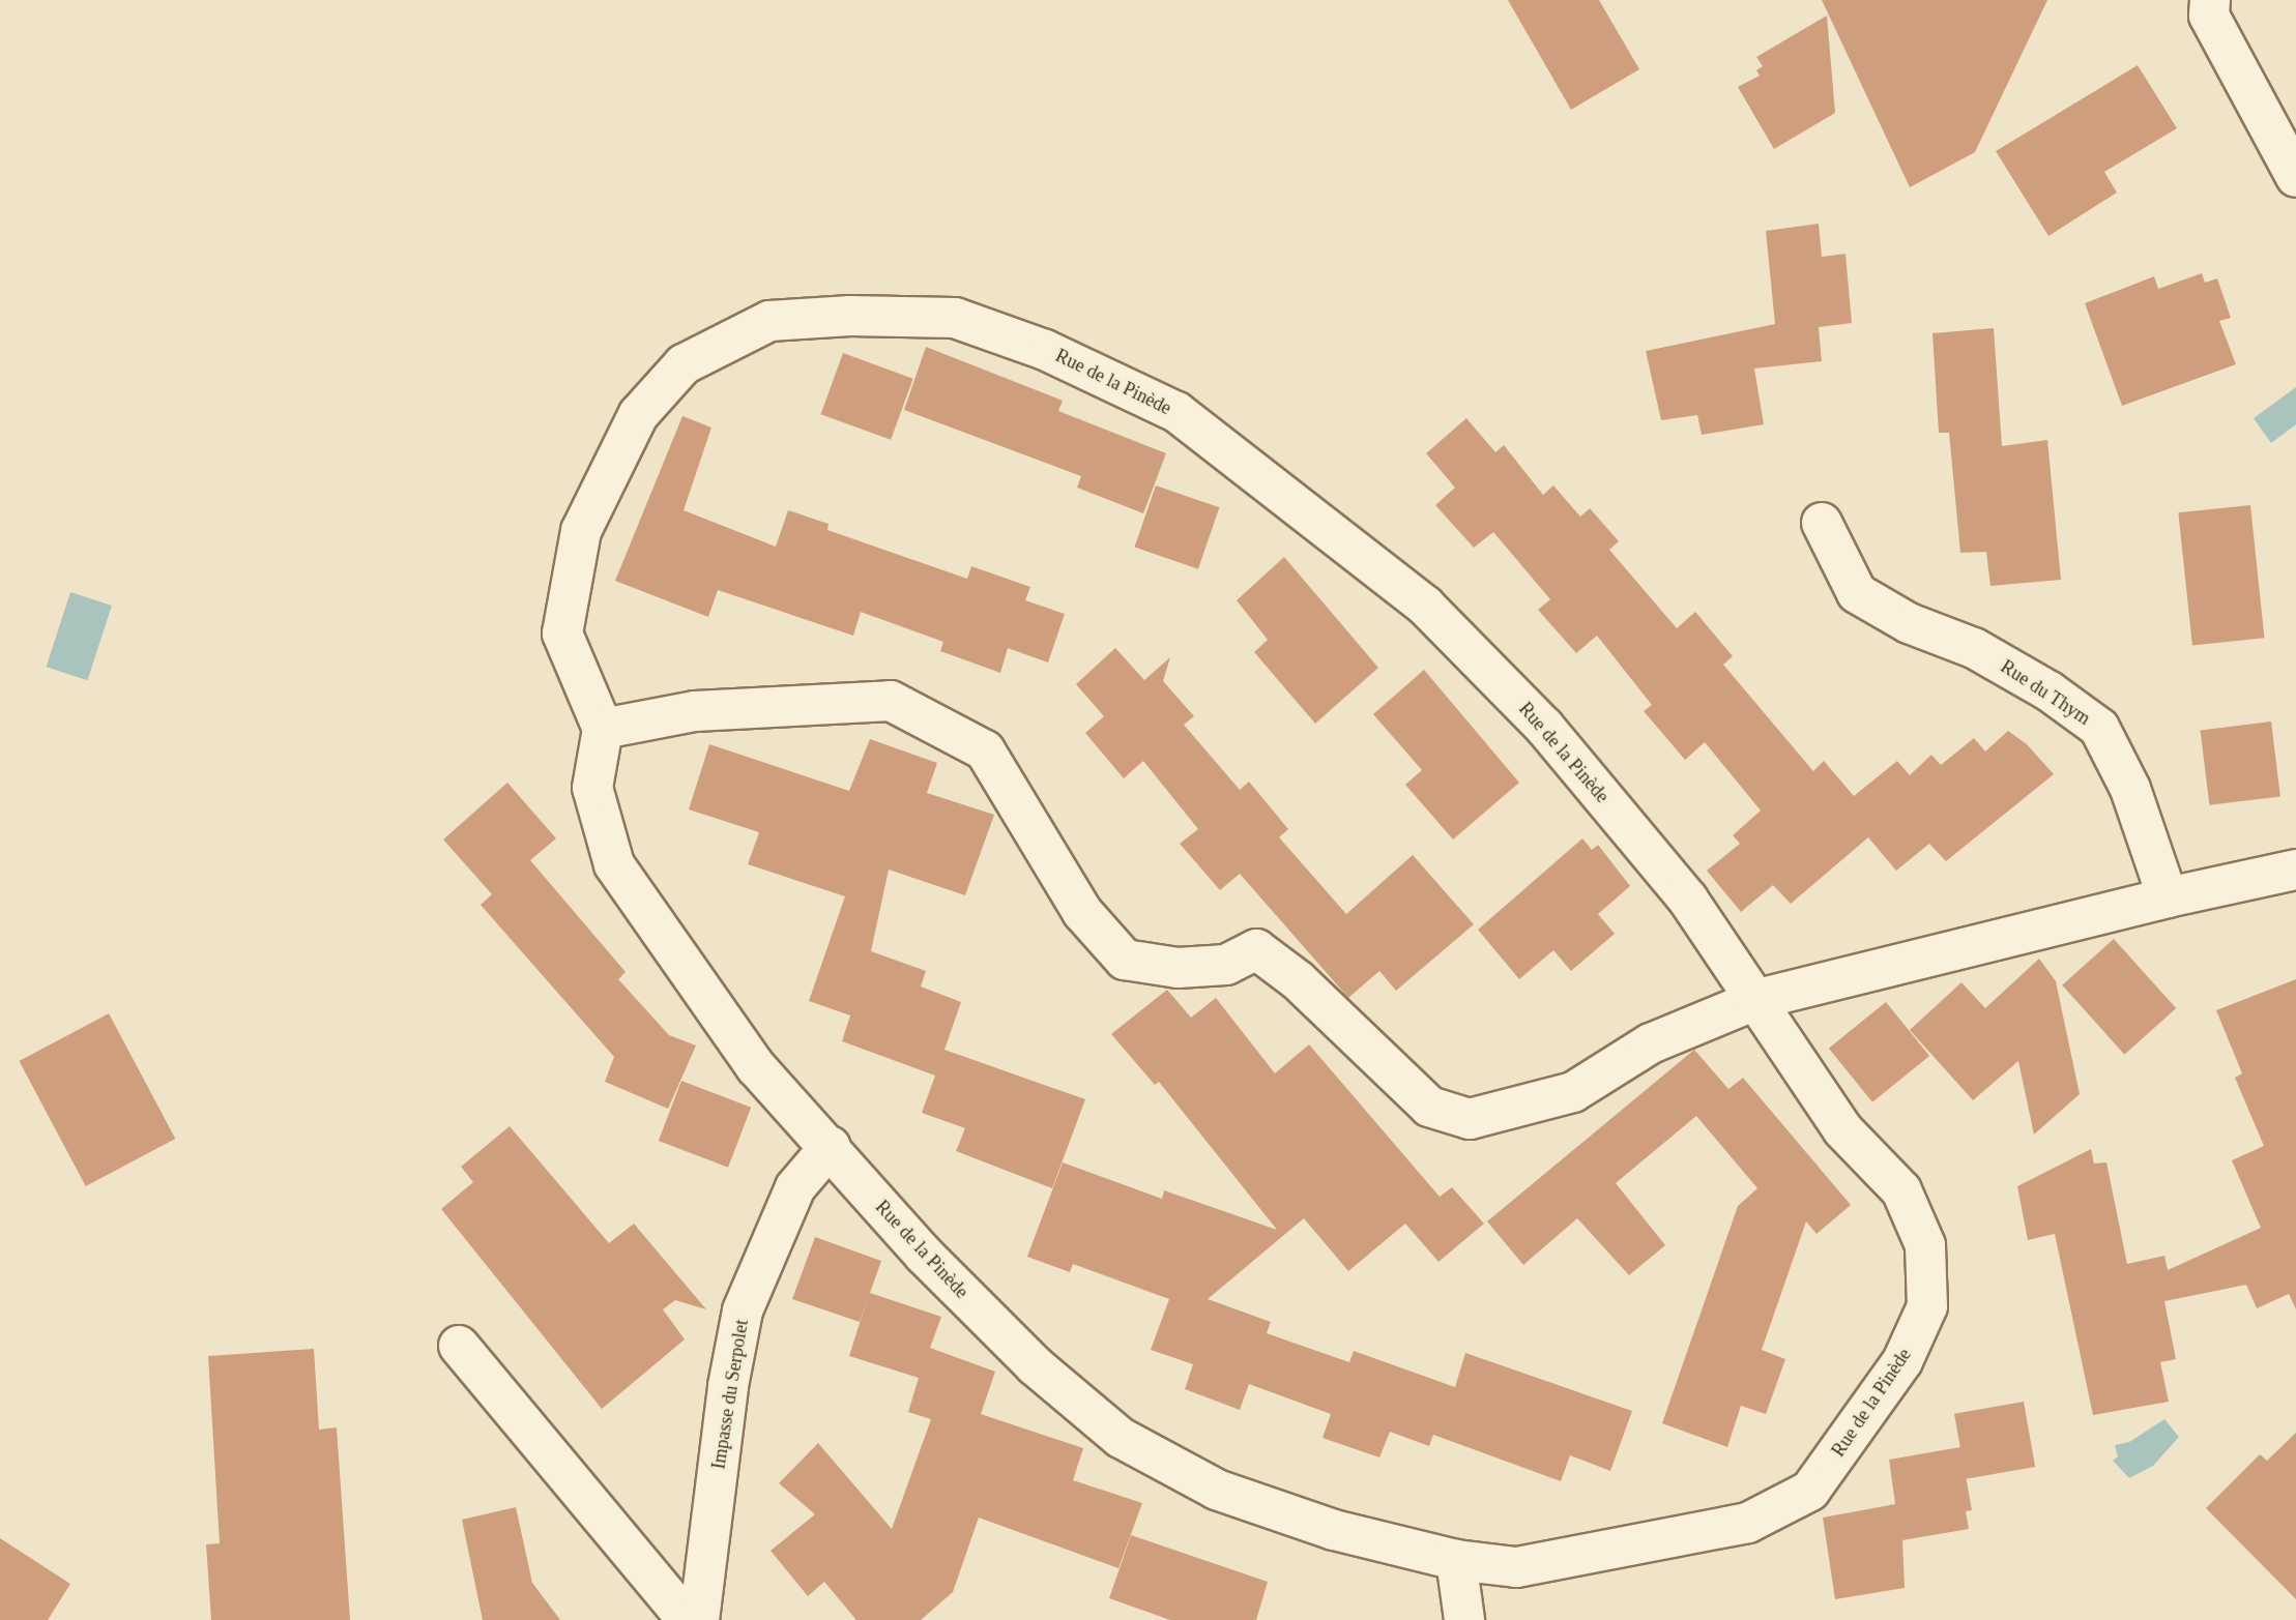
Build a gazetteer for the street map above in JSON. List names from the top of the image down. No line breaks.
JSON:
{"streets":{"street":["Rue de la Pinède","Rue du Thym","Impasse du Serpolet"]},"crossings":[["Rue de la Pinède","Impasse du Serpolet"]]}
